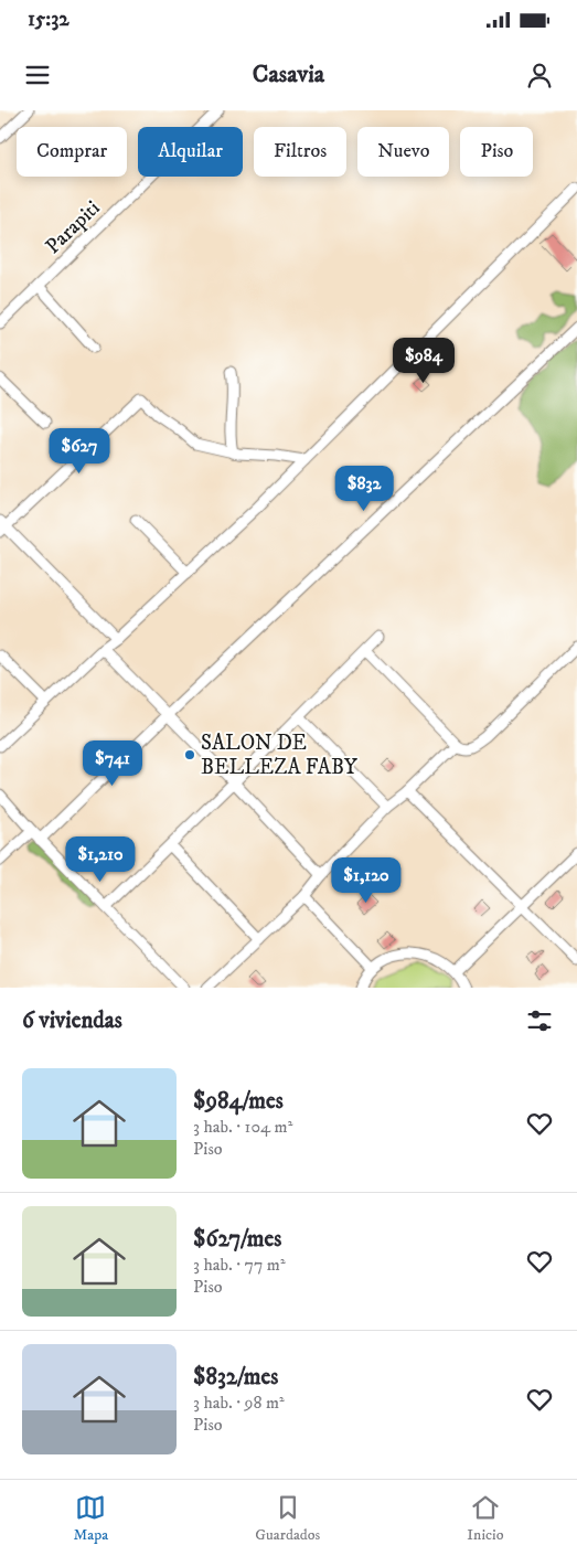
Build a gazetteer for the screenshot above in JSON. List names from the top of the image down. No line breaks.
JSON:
{"streets":{"street":["Parapiti"]},"places":["SALON DE BELLEZA FABY"],"page":{"status":"15:32","header":"Casavia","chip":["Comprar","Alquilar","Filtros","Nuevo","Piso"],"price":["$984","$627","$832","$741","$1,210","$1,120"],"heading":"6 viviendas","list":[{"name":"$984/mes","note":"3 hab. · 104 m² · Piso"},{"name":"$627/mes","note":"3 hab. · 77 m² · Piso"},{"name":"$832/mes","note":"3 hab. · 98 m² · Piso"}],"tabs":["Mapa","Guardados","Inicio"]}}
